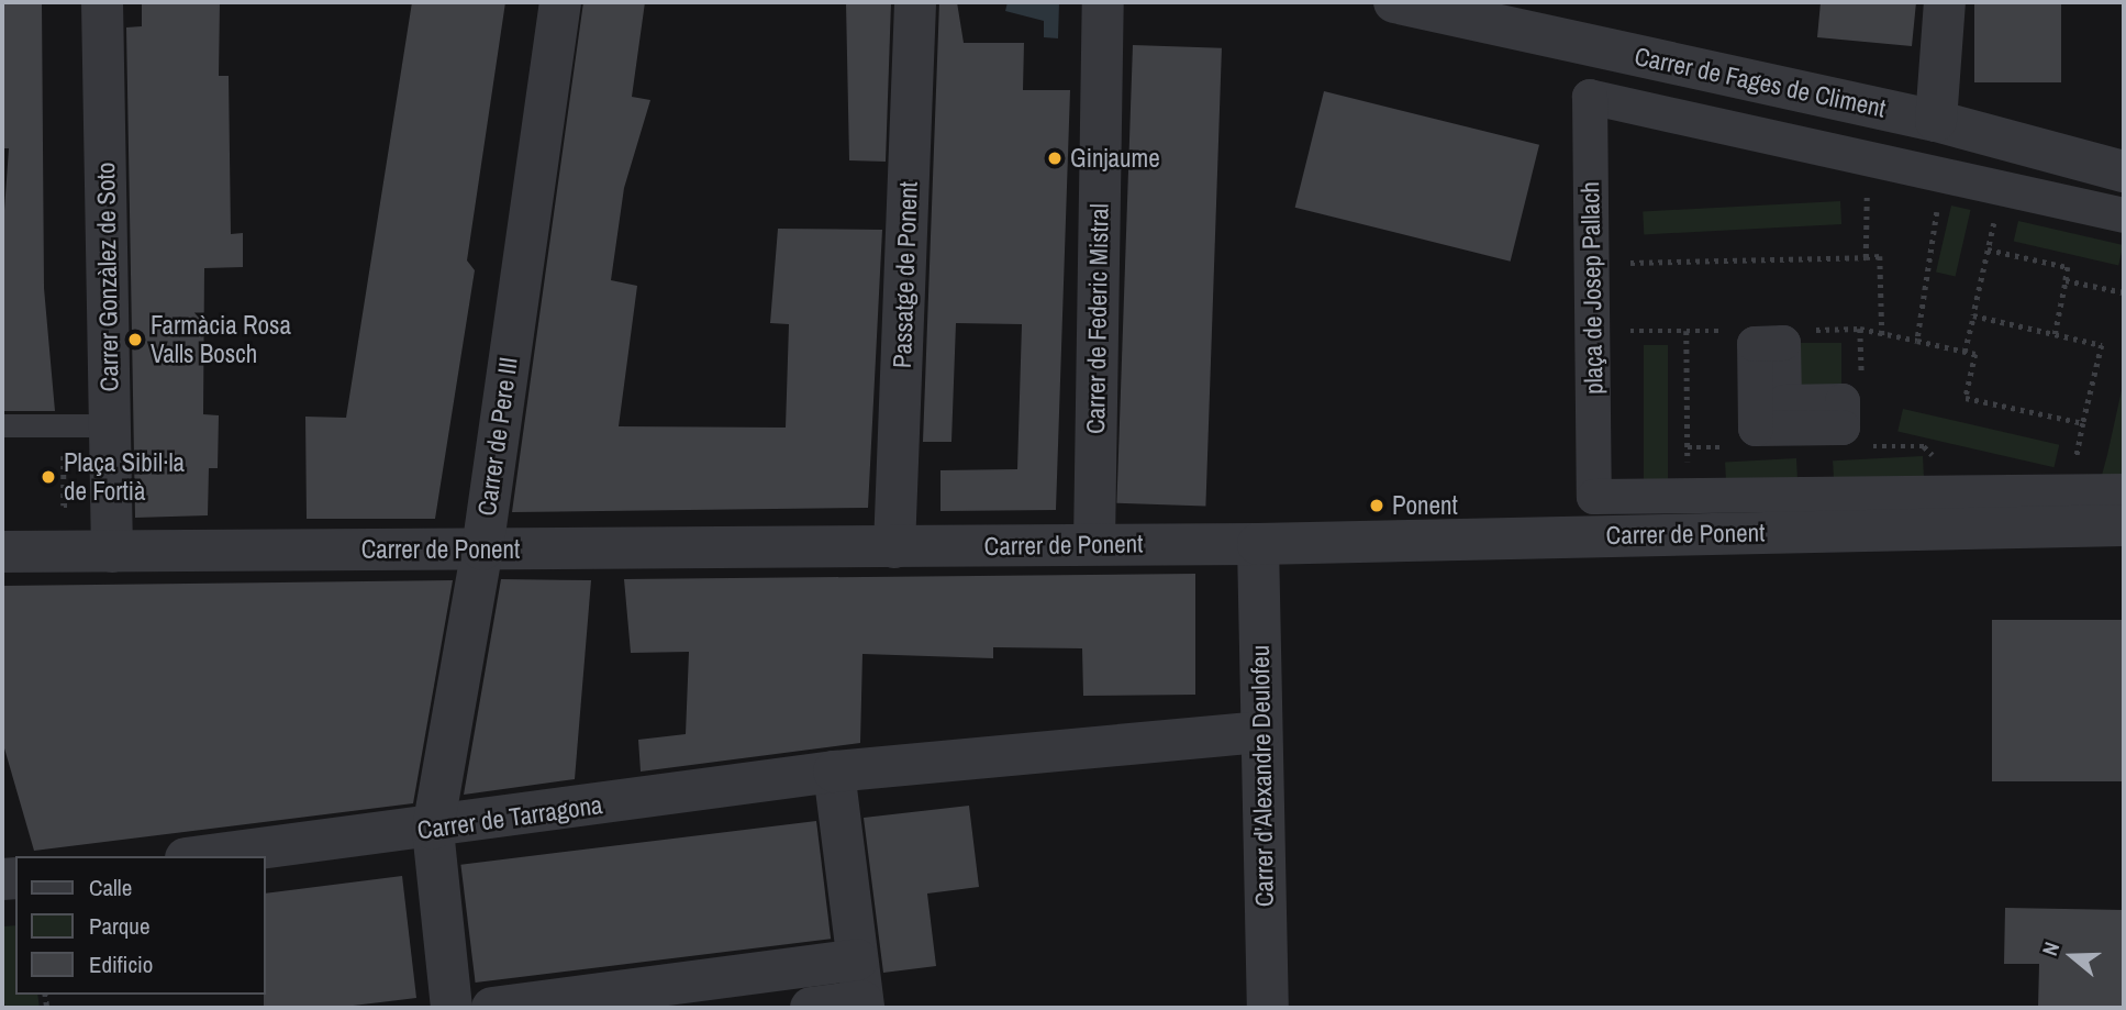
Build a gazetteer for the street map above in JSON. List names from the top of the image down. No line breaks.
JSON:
{"streets":{"street":["Carrer de Fages de Climent","Passatge de Ponent","Carrer Gonzàlez de Soto","plaça de Josep Pallach","Carrer de Federic Mistral","Carrer de Pere III","Carrer de Ponent","Carrer d'Alexandre Deulofeu","Carrer de Tarragona"]},"crossings":[["Passatge de Ponent","Carrer de Ponent"],["Carrer Gonzàlez de Soto","Carrer de Ponent"],["Carrer de Federic Mistral","Carrer de Ponent"],["Carrer de Pere III","Carrer de Ponent"],["Carrer de Pere III","Carrer de Tarragona"],["Carrer de Ponent","Carrer d'Alexandre Deulofeu"],["Carrer d'Alexandre Deulofeu","Carrer de Tarragona"]],"places":["Ginjaume","Farmàcia Rosa Valls Bosch","Plaça Sibil·la de Fortià","Ponent"],"legend":["Calle","Parque","Edificio"],"north":"left"}
